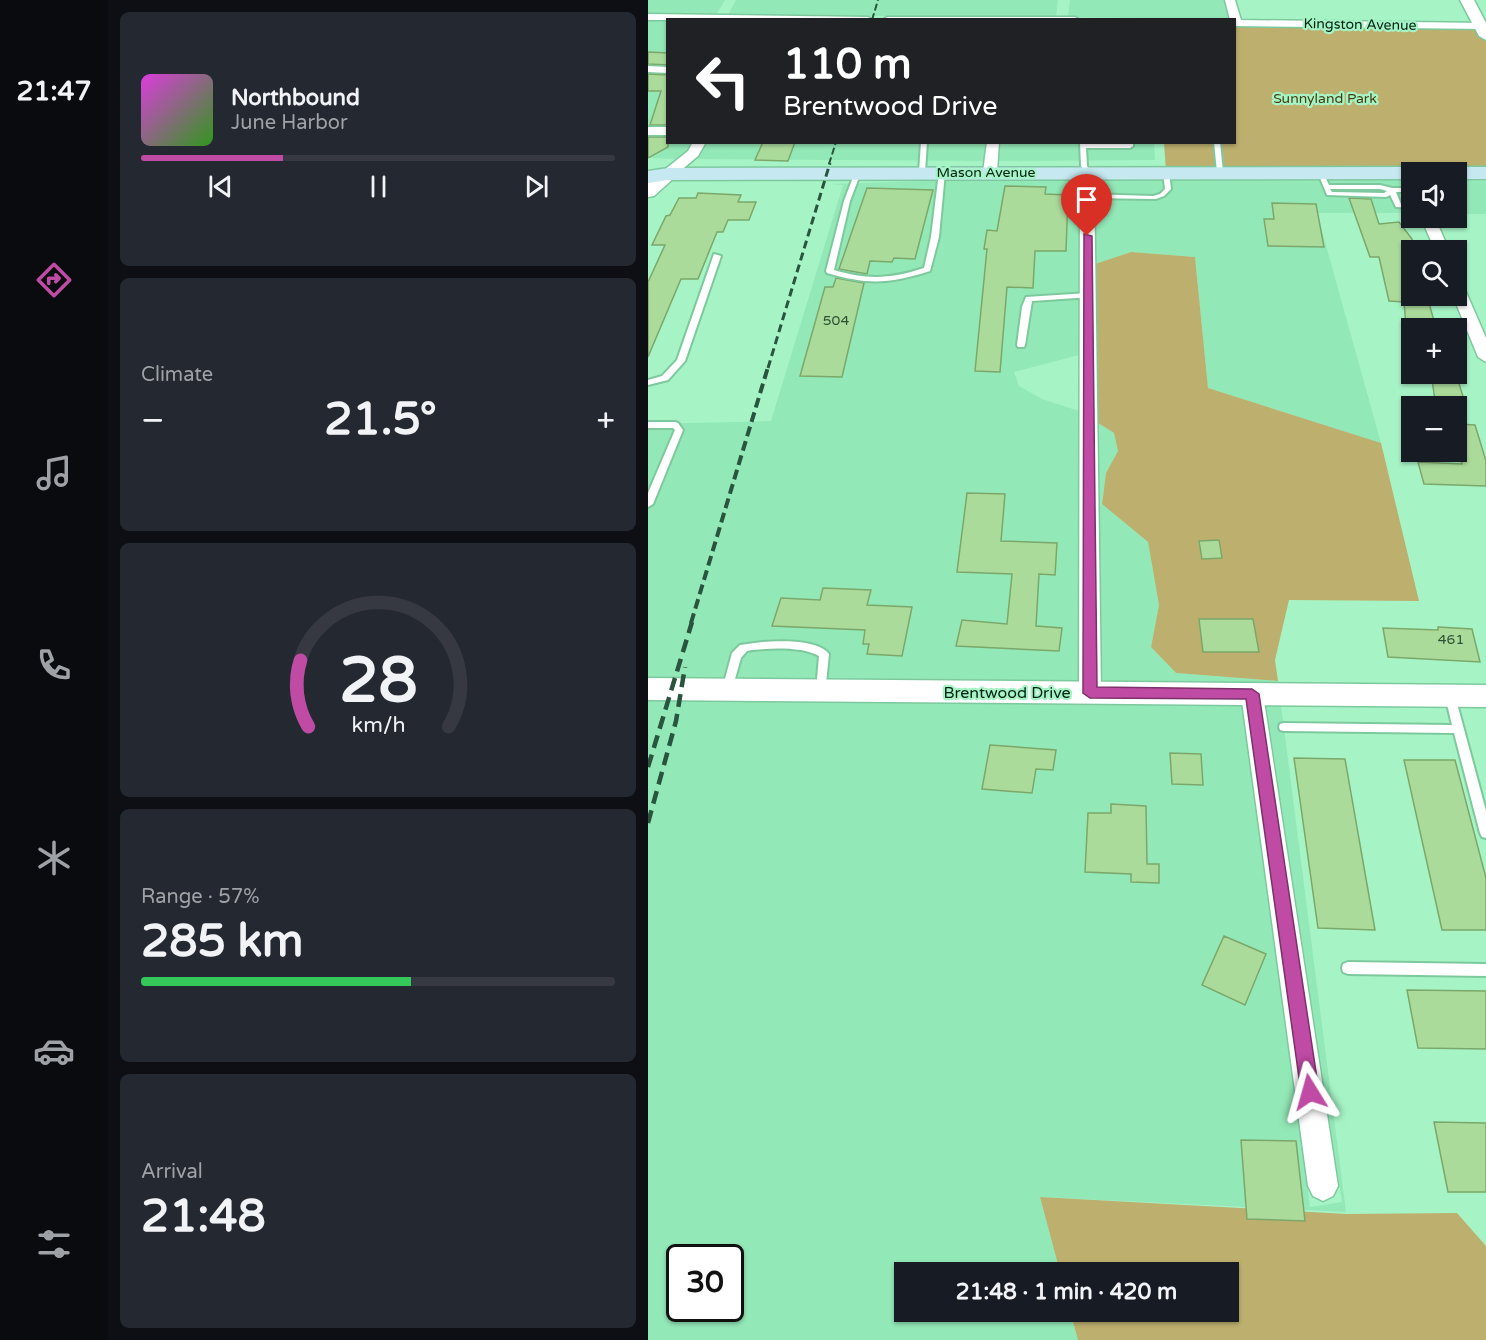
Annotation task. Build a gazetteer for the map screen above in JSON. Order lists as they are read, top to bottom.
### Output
{
  "streets": {
    "main road": ["Mason Avenue"],
    "street": ["Kingston Avenue", "Brentwood Drive"]
  },
  "parks": ["Sunnyland Park"],
  "house_numbers": ["504", "461"],
  "page": {
    "tabs": "21:47",
    "turn": ["110 m", "Brentwood Drive"],
    "song": ["Northbound", "June Harbor"],
    "map_buttons": ["+", "−"],
    "tile": [
      "Climate",
      ["Range · 57%", "285 km"],
      ["Arrival", "21:48"]
    ],
    "heat": ["−", "21.5°", "+"],
    "limit": "30",
    "trip": "21:48 · 1 min · 420 m",
    "gauge": ["28", "km/h"]
  }
}
